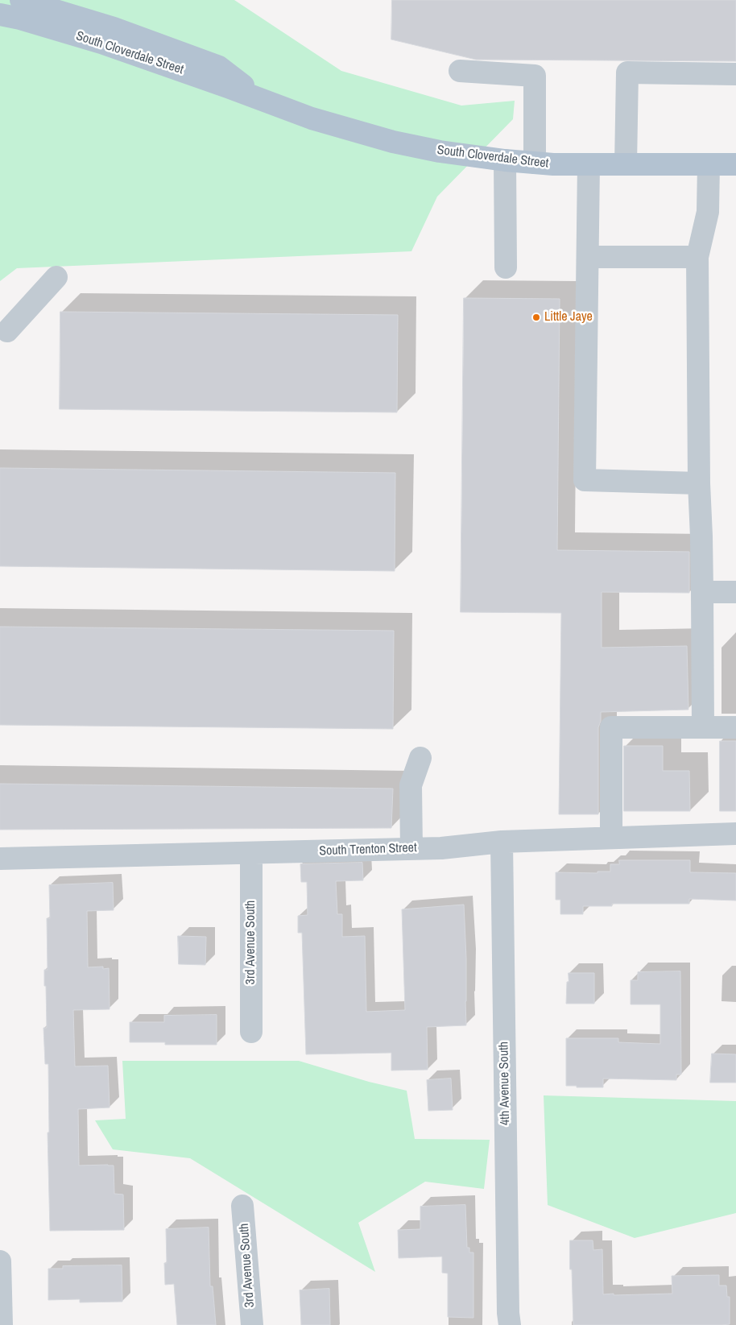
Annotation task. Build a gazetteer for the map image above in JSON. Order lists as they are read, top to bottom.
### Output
{
  "streets": {
    "main road": ["South Cloverdale Street"],
    "street": ["South Trenton Street", "3rd Avenue South", "4th Avenue South"]
  },
  "crossings": [
    ["South Trenton Street", "3rd Avenue South"],
    ["South Trenton Street", "4th Avenue South"]
  ],
  "places": ["Little Jaye"]
}
